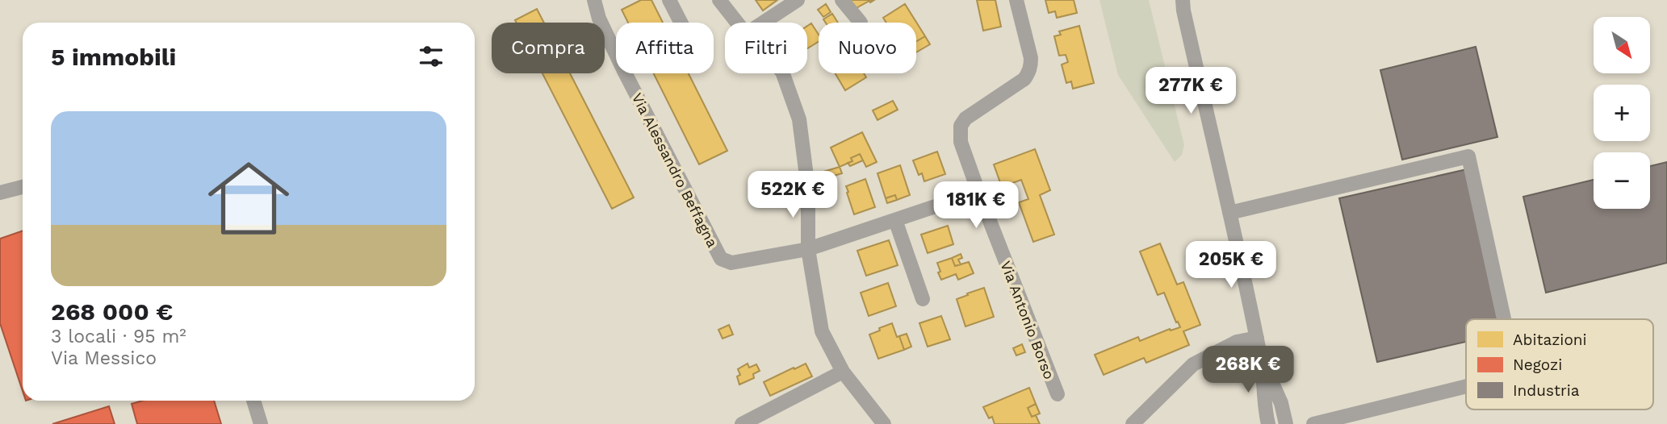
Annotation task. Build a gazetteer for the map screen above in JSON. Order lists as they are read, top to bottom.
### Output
{
  "streets": {
    "street": ["Via Alessandro Beffagna", "Via Antonio Borso"]
  },
  "legend": ["Abitazioni", "Negozi", "Industria"],
  "north": "bottom right",
  "page": {
    "map_buttons": ["+", "−"],
    "chip": [
      "Compra",
      "Affitta",
      "Filtri",
      "Nuovo"
    ],
    "heading": "5 immobili",
    "price": [
      "277K €",
      "522K €",
      "181K €",
      "205K €",
      "268K €"
    ],
    "list": [
      {
        "name": "268 000 €",
        "note": "3 locali · 95 m² · Via Messico"
      }
    ]
  }
}
